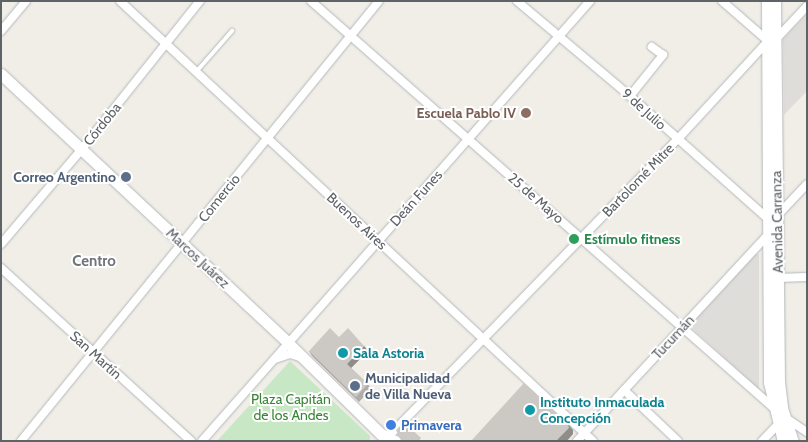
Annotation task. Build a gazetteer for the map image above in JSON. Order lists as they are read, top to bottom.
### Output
{
  "streets": {
    "main road": ["Avenida Carranza", "Marcos Juárez"],
    "street": [
      "9 de Julio",
      "Córdoba",
      "Bartolomé Mitre",
      "Comercio",
      "Deán Funes",
      "25 de Mayo",
      "Buenos Aires",
      "Tucumán",
      "San Martín"
    ]
  },
  "crossings": [
    ["9 de Julio", "Bartolomé Mitre"],
    ["9 de Julio", "Deán Funes"],
    ["9 de Julio", "Avenida Carranza"],
    ["Córdoba", "Buenos Aires"],
    ["Córdoba", "Marcos Juárez"],
    ["Bartolomé Mitre", "25 de Mayo"],
    ["Bartolomé Mitre", "Buenos Aires"],
    ["Bartolomé Mitre", "Avenida Carranza"],
    ["Bartolomé Mitre", "Marcos Juárez"],
    ["Comercio", "25 de Mayo"],
    ["Comercio", "Buenos Aires"],
    ["Comercio", "Marcos Juárez"],
    ["Comercio", "San Martín"],
    ["Deán Funes", "25 de Mayo"],
    ["Deán Funes", "Buenos Aires"],
    ["Deán Funes", "Marcos Juárez"],
    ["25 de Mayo", "Avenida Carranza"],
    ["25 de Mayo", "Tucumán"],
    ["Buenos Aires", "Tucumán"],
    ["Avenida Carranza", "Tucumán"]
  ],
  "districts": ["Centro"],
  "parks": ["Plaza Capitán de los Andes"],
  "places": [
    "Escuela Pablo IV",
    "Correo Argentino",
    "Estímulo fitness",
    "Sala Astoria",
    "Municipalidad de Villa Nueva",
    "Instituto Inmaculada Concepción",
    "Primavera"
  ]
}
